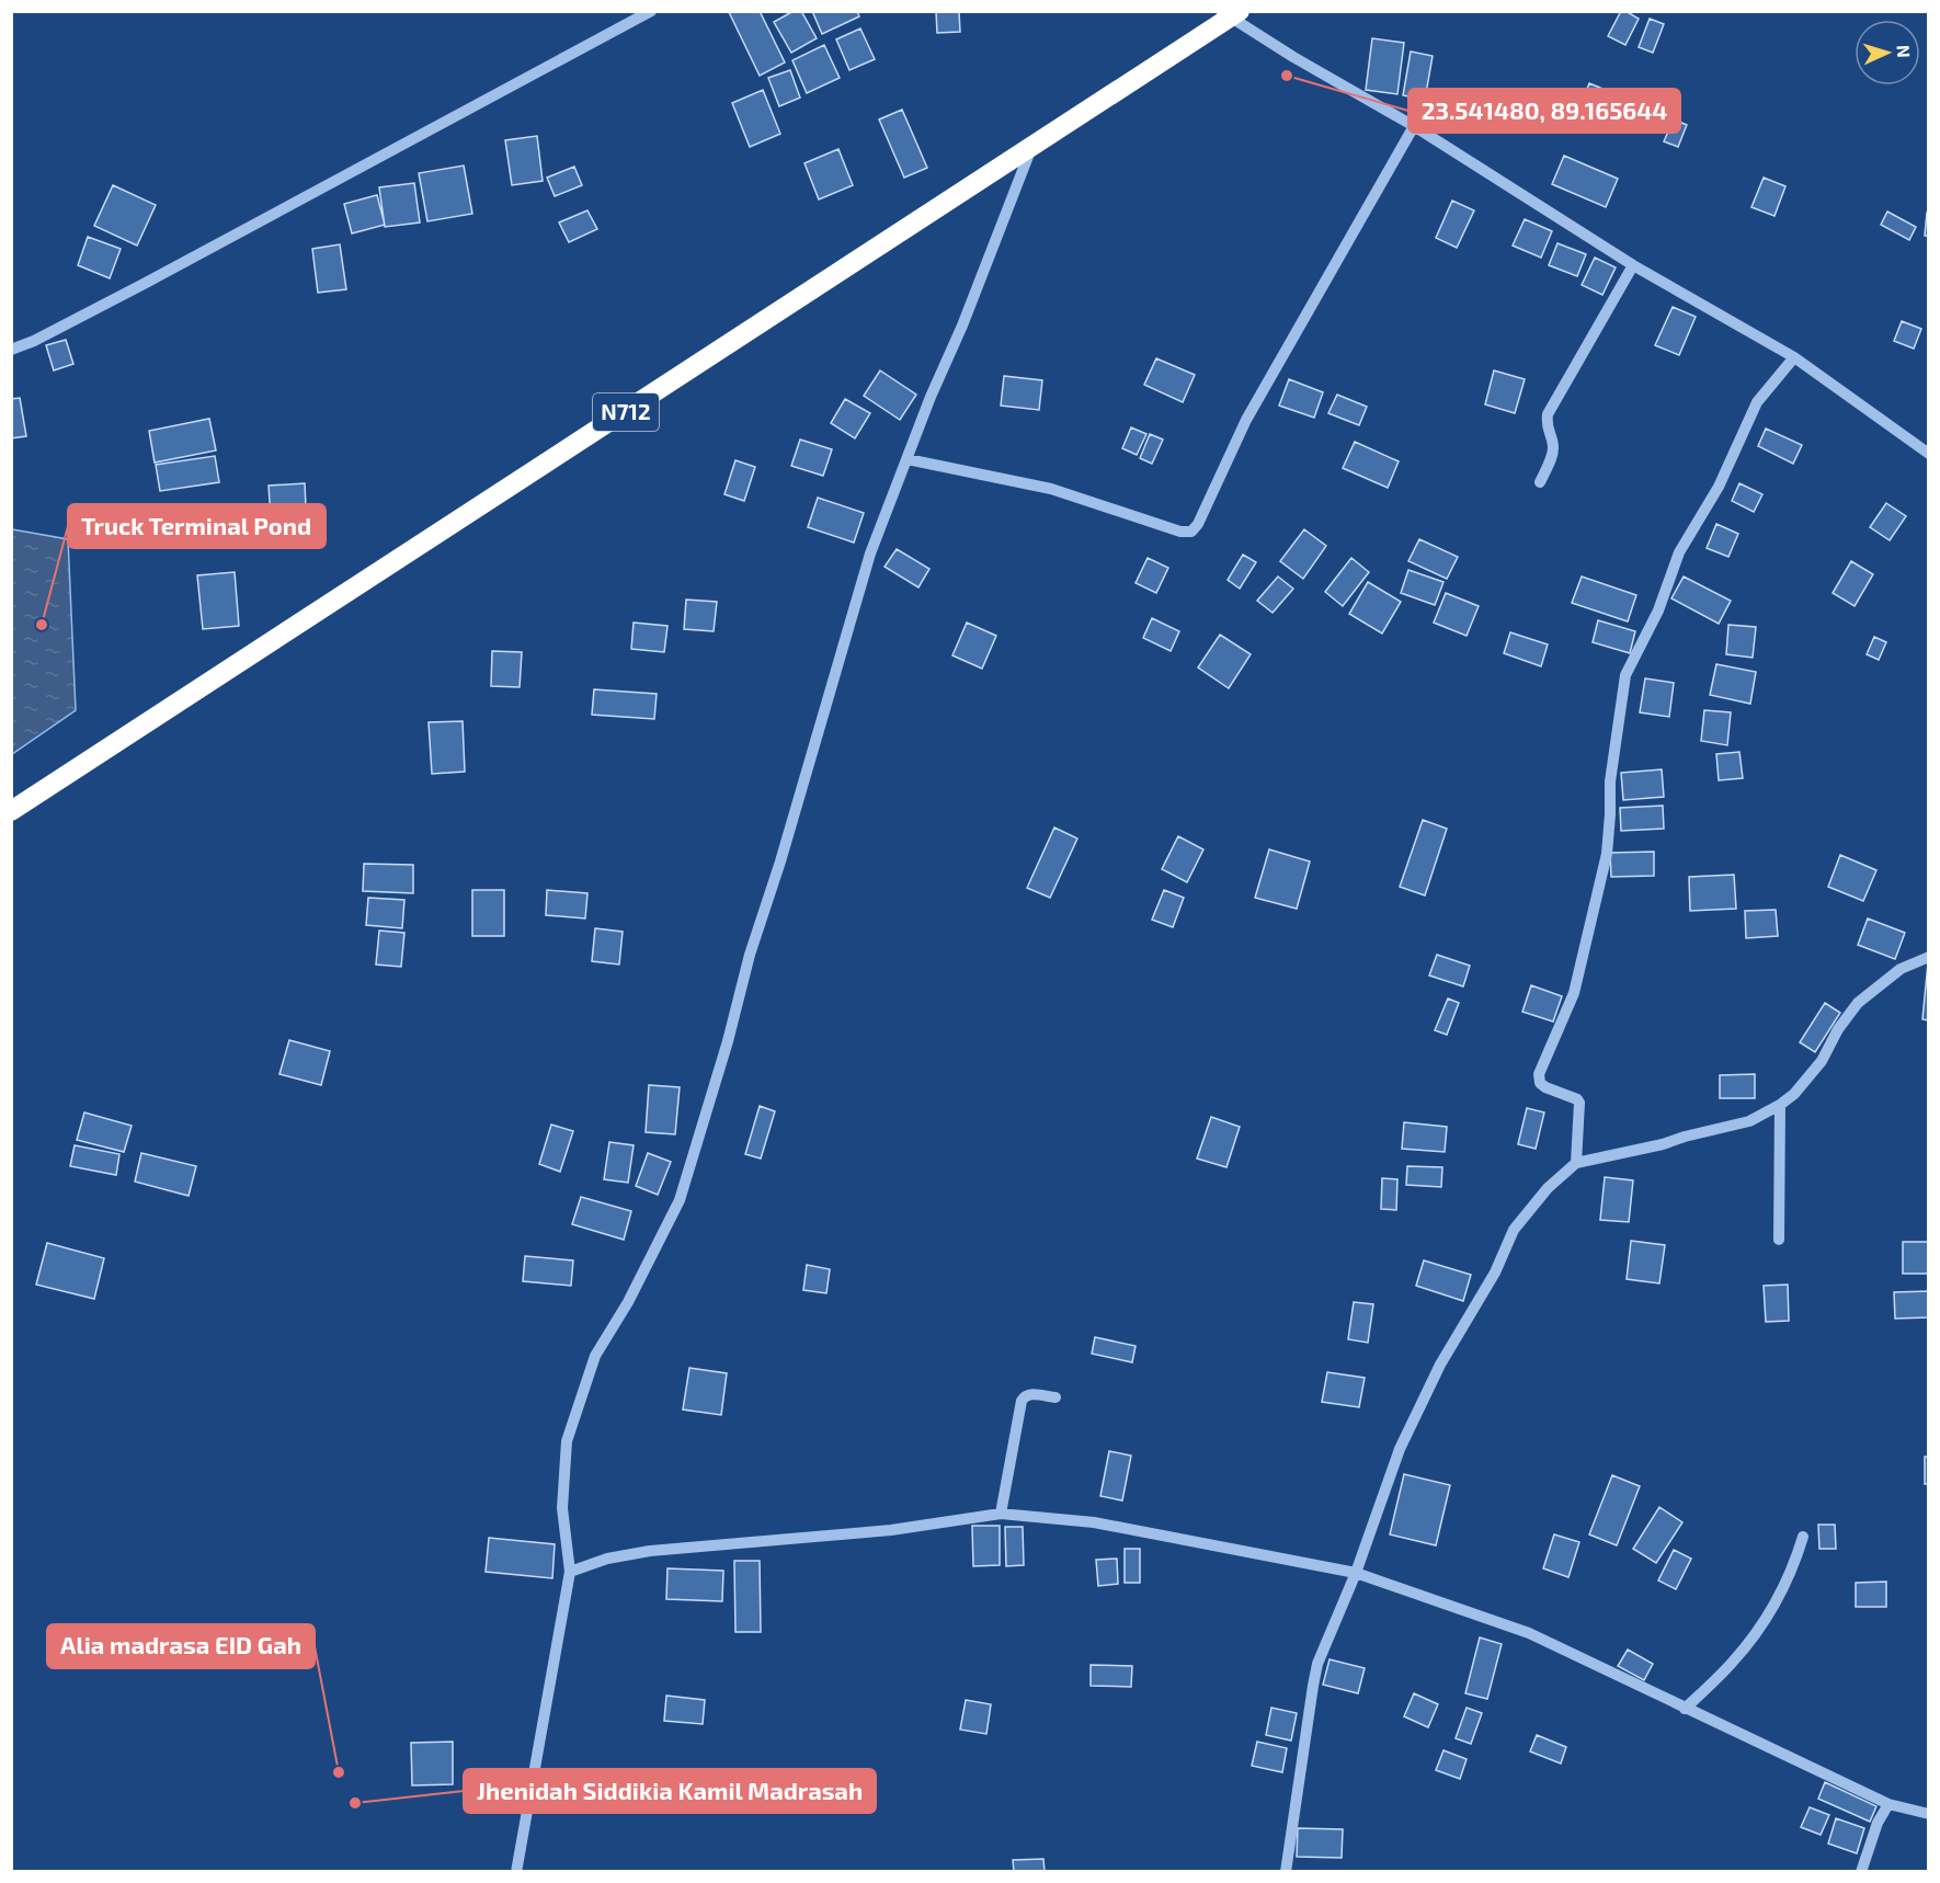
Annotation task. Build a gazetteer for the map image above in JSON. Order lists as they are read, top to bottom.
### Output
{
  "streets": {
    "highway": ["N712"]
  },
  "places": [
    "23.541480, 89.165644",
    "Truck Terminal Pond",
    "Alia madrasa EID Gah",
    "Jhenidah Siddikia Kamil Madrasah"
  ],
  "north": "right"
}
